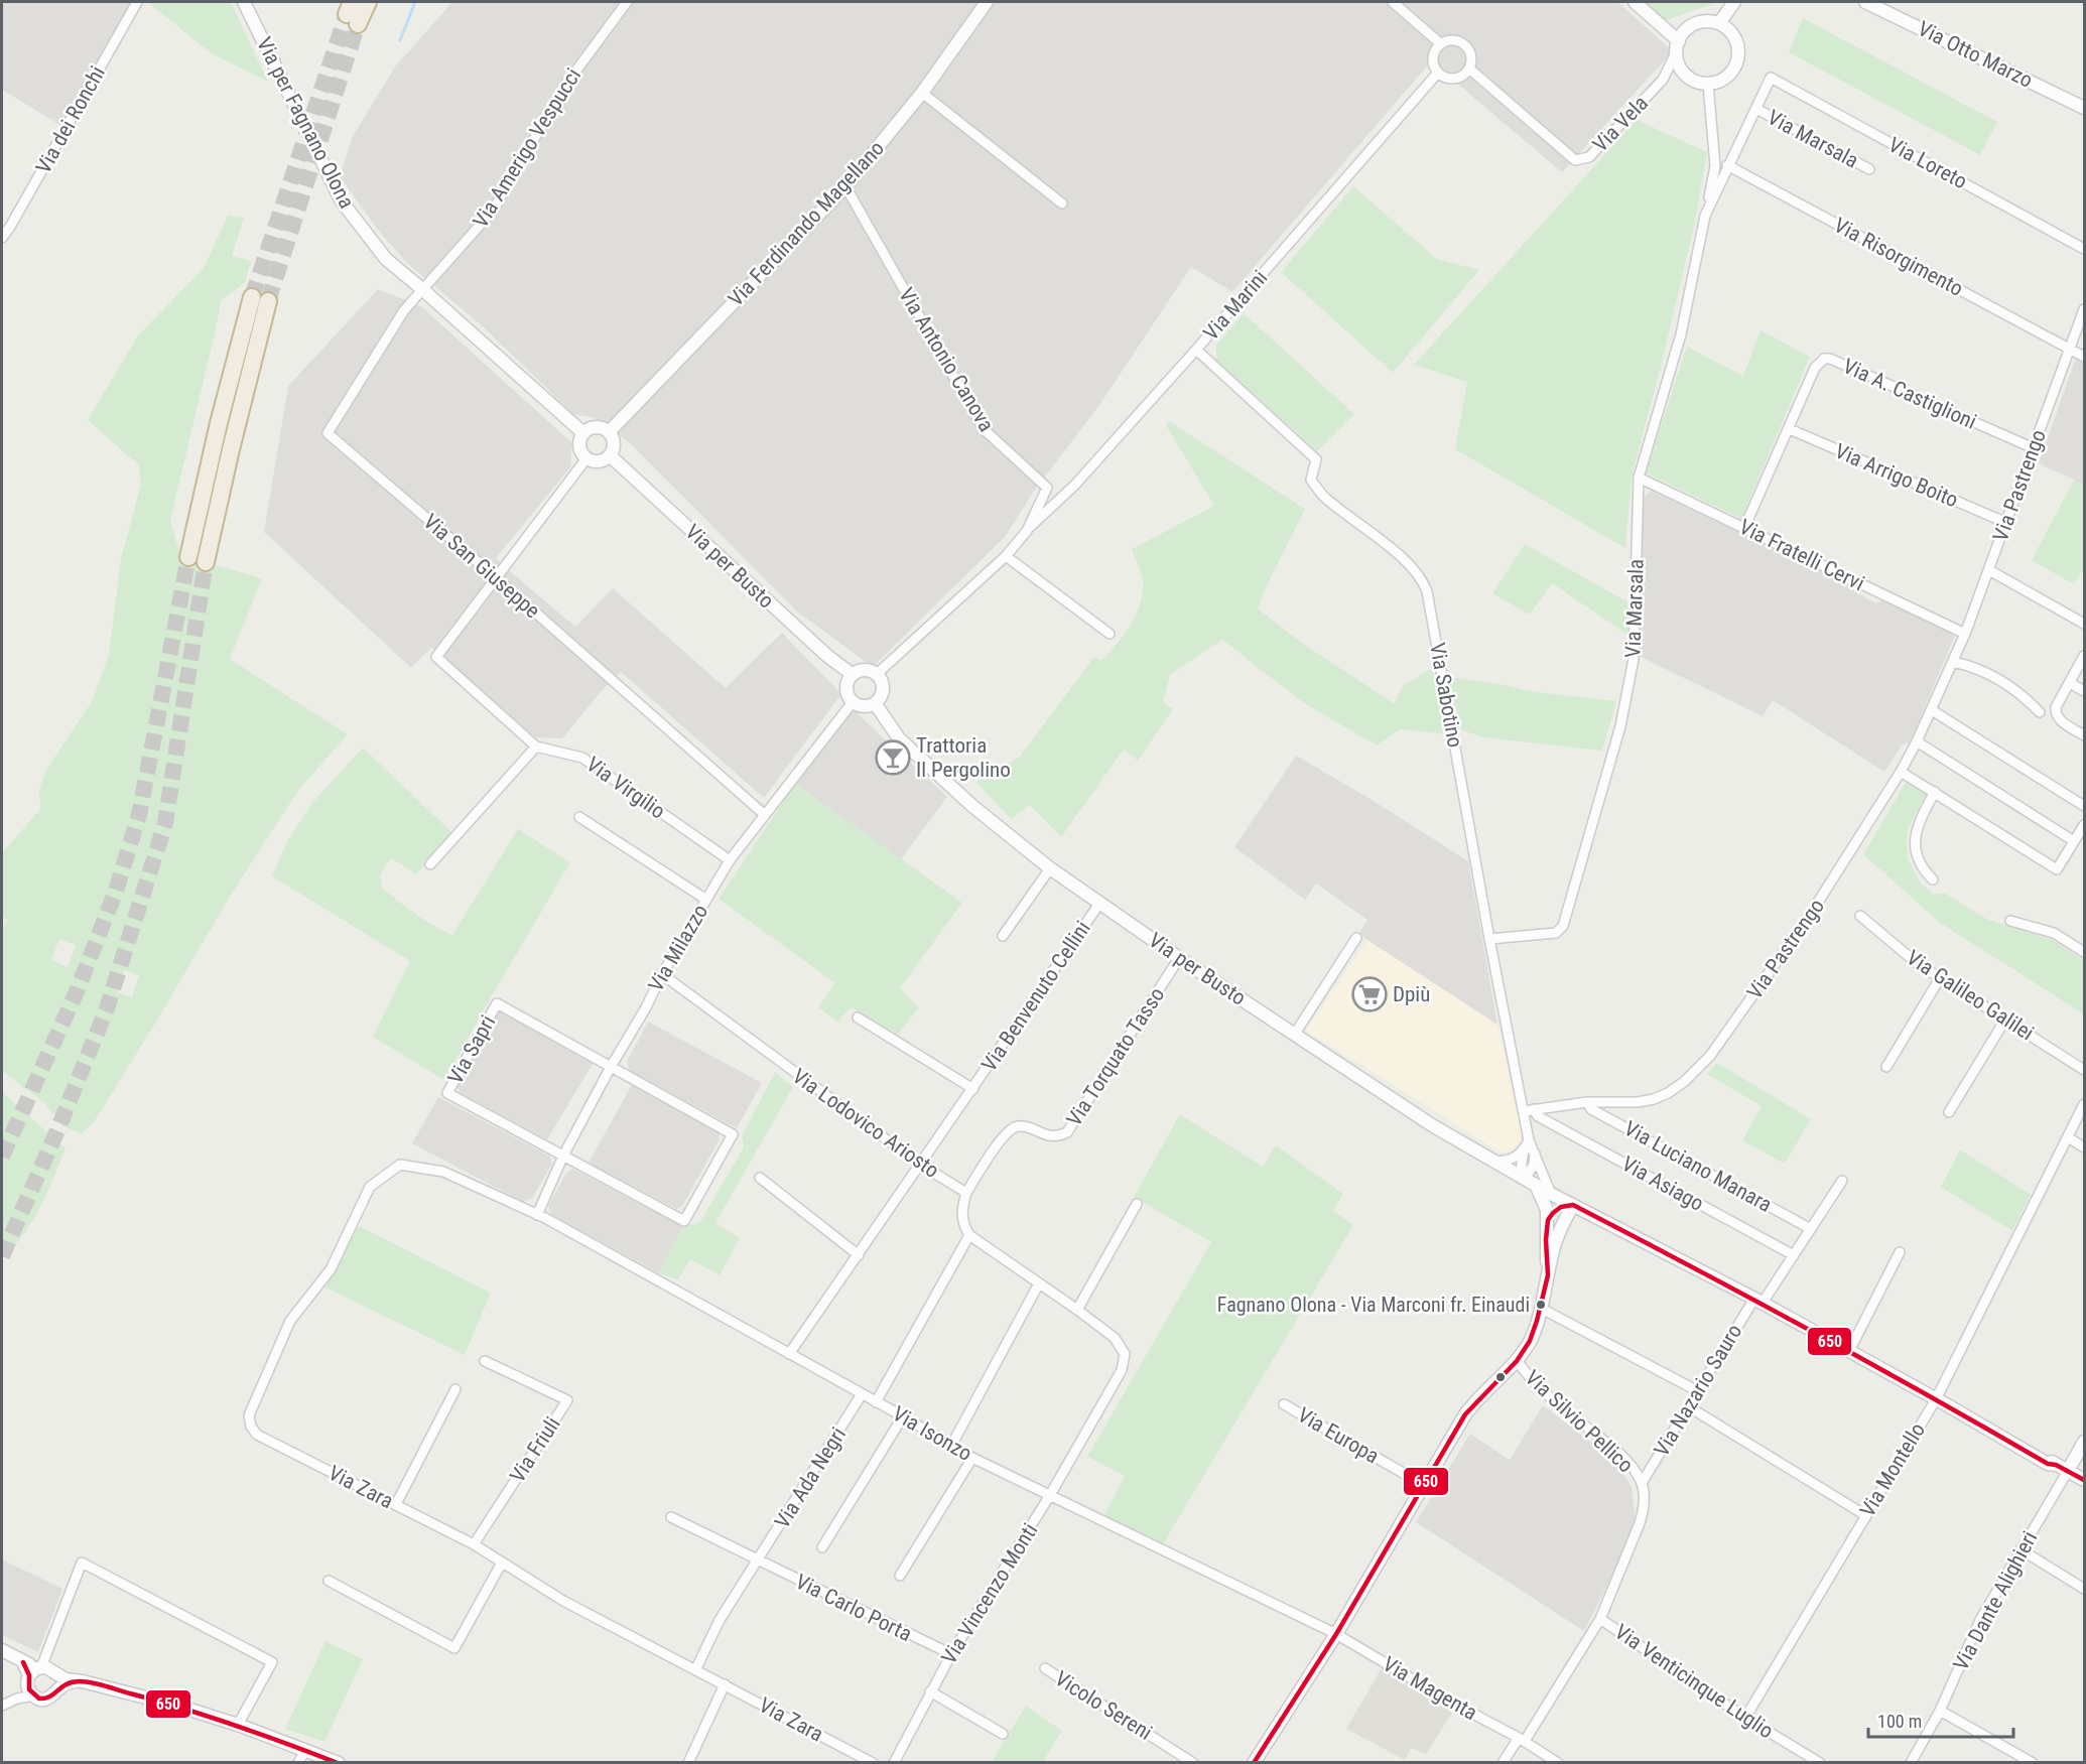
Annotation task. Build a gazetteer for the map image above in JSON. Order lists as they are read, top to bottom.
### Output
{
  "streets": {
    "main road": [
      "Via Otto Marzo",
      "Via per Fagnano Olona",
      "Via Ferdinando Magellano",
      "Via per Busto",
      "Via Dante Alighieri"
    ],
    "street": [
      "Via dei Ronchi",
      "Via Vela",
      "Via Marsala",
      "Via Amerigo Vespucci",
      "Via Loreto",
      "Via Risorgimento",
      "Via Marini",
      "Via Antonio Canova",
      "Via A. Castiglioni",
      "Via Arrigo Boito",
      "Via Pastrengo",
      "Via Fratelli Cervi",
      "Via San Giuseppe",
      "Via Sabotino",
      "Via Virgilio",
      "Via Milazzo",
      "Via Galileo Galilei",
      "Via Benvenuto Cellini",
      "Via Sapri",
      "Via Torquato Tasso",
      "Via Lodovico Ariosto",
      "Via Luciano Manara",
      "Via Asiago",
      "Via Nazario Sauro",
      "Via Silvio Pellico",
      "Via Isonzo",
      "Via Europa",
      "Via Friuli",
      "Via Montello",
      "Via Ada Negri",
      "Via Zara",
      "Via Vincenzo Monti",
      "Via Carlo Porta",
      "Via Venticinque Luglio",
      "Via Magenta",
      "Vicolo Sereni"
    ]
  },
  "crossings": [
    ["Via per Fagnano Olona", "Via Amerigo Vespucci"],
    ["Via per Fagnano Olona", "Via San Giuseppe"],
    ["Via Vela", "Via Marsala"],
    ["Via Vela", "Via Marini"],
    ["Via Marsala", "Via Loreto"],
    ["Via Marsala", "Via Risorgimento"],
    ["Via Marsala", "Via Fratelli Cervi"],
    ["Via Marsala", "Via Sabotino"],
    ["Via Amerigo Vespucci", "Via San Giuseppe"],
    ["Via Ferdinando Magellano", "Via Antonio Canova"],
    ["Via Ferdinando Magellano", "Via per Busto"],
    ["Via Risorgimento", "Via Pastrengo"],
    ["Via Marini", "Via Antonio Canova"],
    ["Via Marini", "Via Sabotino"],
    ["Via Antonio Canova", "Via per Busto"],
    ["Via Antonio Canova", "Via Milazzo"],
    ["Via A. Castiglioni", "Via Arrigo Boito"],
    ["Via A. Castiglioni", "Via Pastrengo"],
    ["Via A. Castiglioni", "Via Fratelli Cervi"],
    ["Via Arrigo Boito", "Via Pastrengo"],
    ["Via Pastrengo", "Via Fratelli Cervi"],
    ["Via Pastrengo", "Via Sabotino"],
    ["Via Pastrengo", "Via Luciano Manara"],
    ["Via Pastrengo", "Via Asiago"],
    ["Via San Giuseppe", "Via Virgilio"],
    ["Via San Giuseppe", "Via Milazzo"],
    ["Via per Busto", "Via Sabotino"],
    ["Via per Busto", "Via Milazzo"],
    ["Via per Busto", "Via Benvenuto Cellini"],
    ["Via per Busto", "Via Torquato Tasso"],
    ["Via per Busto", "Via Nazario Sauro"],
    ["Via per Busto", "Via Montello"],
    ["Via per Busto", "Via Dante Alighieri"],
    ["Via Sabotino", "Via Asiago"],
    ["Via Virgilio", "Via Milazzo"],
    ["Via Milazzo", "Via Sapri"],
    ["Via Milazzo", "Via Lodovico Ariosto"],
    ["Via Milazzo", "Via Isonzo"],
    ["Via Milazzo", "Via Zara"],
    ["Via Benvenuto Cellini", "Via Lodovico Ariosto"],
    ["Via Benvenuto Cellini", "Via Isonzo"],
    ["Via Torquato Tasso", "Via Lodovico Ariosto"],
    ["Via Luciano Manara", "Via Nazario Sauro"],
    ["Via Asiago", "Via Nazario Sauro"],
    ["Via Nazario Sauro", "Via Silvio Pellico"],
    ["Via Silvio Pellico", "Via Venticinque Luglio"],
    ["Via Silvio Pellico", "Via Magenta"],
    ["Via Isonzo", "Via Ada Negri"],
    ["Via Isonzo", "Via Zara"],
    ["Via Isonzo", "Via Vincenzo Monti"],
    ["Via Isonzo", "Via Magenta"],
    ["Via Friuli", "Via Zara"],
    ["Via Montello", "Via Venticinque Luglio"],
    ["Via Ada Negri", "Via Zara"],
    ["Via Ada Negri", "Via Carlo Porta"],
    ["Via Vincenzo Monti", "Via Carlo Porta"]
  ],
  "places": {
    "bar": ["Trattoria Il Pergolino"],
    "supermarket": ["Dpiù"],
    "other": ["Fagnano Olona - Via Marconi fr. Einaudi"]
  },
  "lines": ["transit line 650"],
  "scale_bar": "100 m"
}
